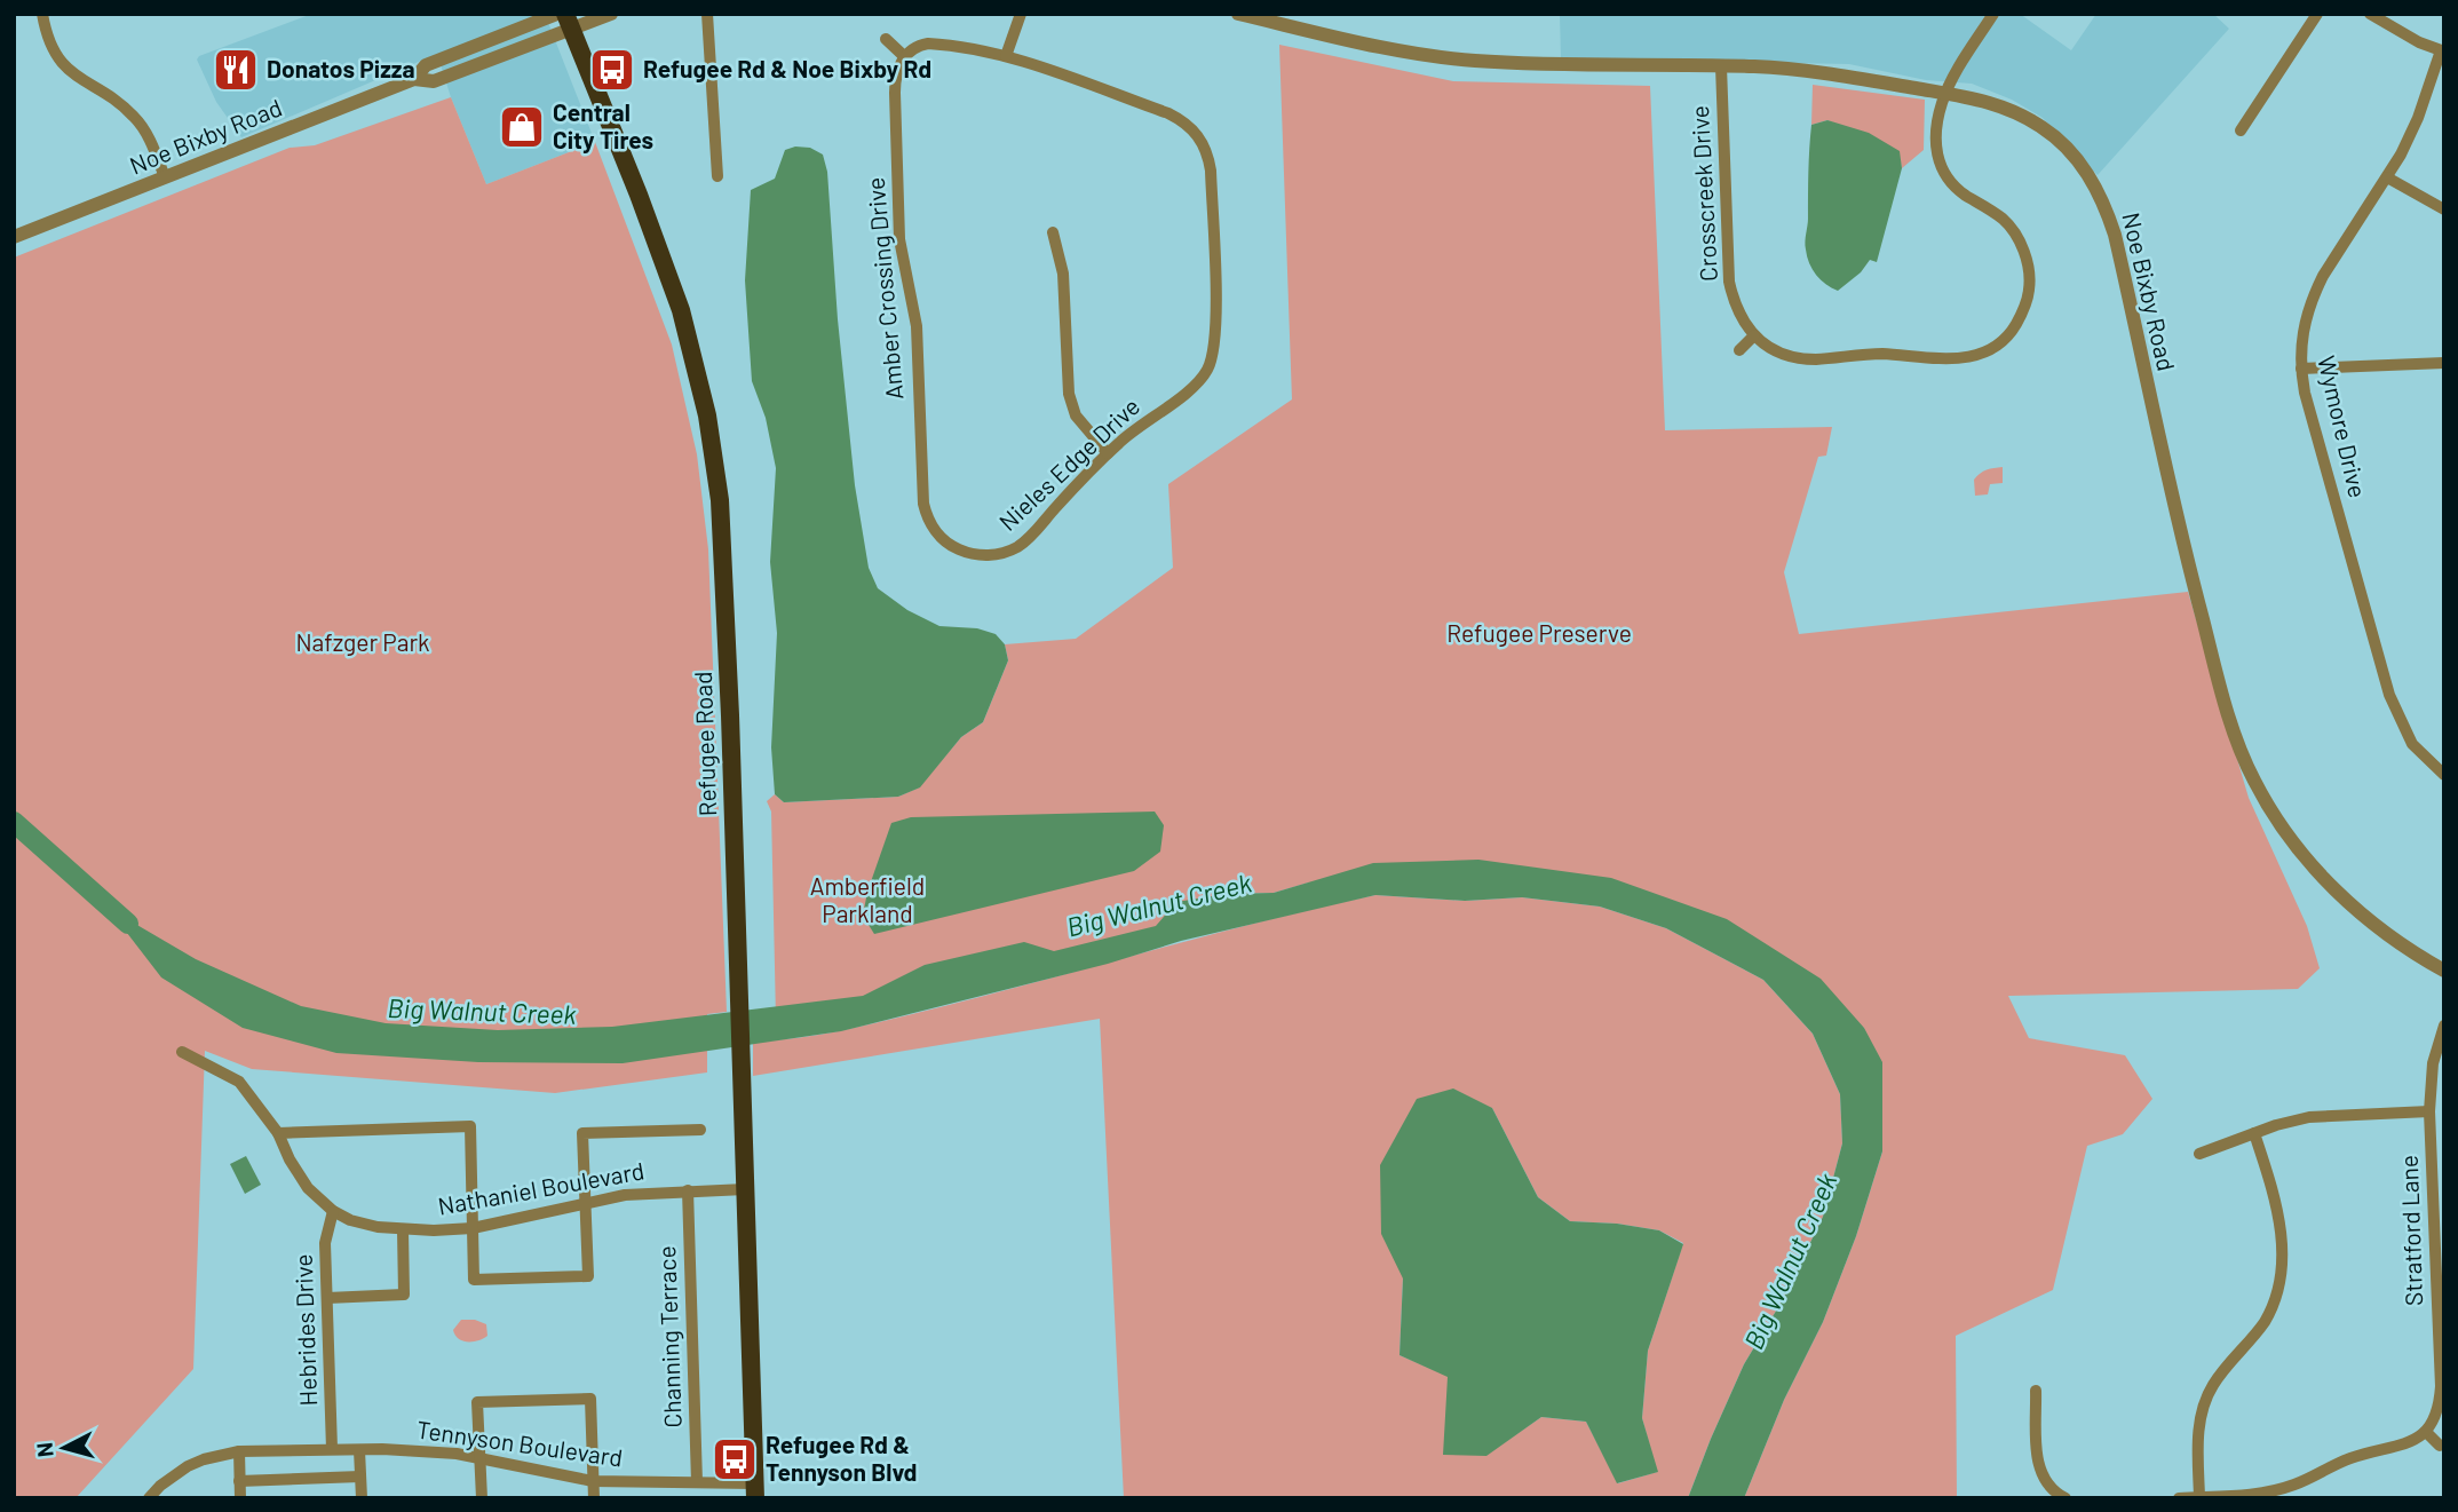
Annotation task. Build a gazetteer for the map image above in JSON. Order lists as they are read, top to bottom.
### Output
{
  "streets": {
    "main road": ["Refugee Road"],
    "street": [
      "Noe Bixby Road",
      "Crosscreek Drive",
      "Amber Crossing Drive",
      "Wymore Drive",
      "Nieles Edge Drive",
      "Nathaniel Boulevard",
      "Stratford Lane",
      "Hebrides Drive",
      "Channing Terrace",
      "Tennyson Boulevard"
    ]
  },
  "crossings": [
    ["Noe Bixby Road", "Crosscreek Drive"],
    ["Noe Bixby Road", "Refugee Road"],
    ["Amber Crossing Drive", "Nieles Edge Drive"],
    ["Refugee Road", "Nathaniel Boulevard"],
    ["Refugee Road", "Tennyson Boulevard"],
    ["Nathaniel Boulevard", "Hebrides Drive"],
    ["Nathaniel Boulevard", "Channing Terrace"],
    ["Hebrides Drive", "Tennyson Boulevard"],
    ["Channing Terrace", "Tennyson Boulevard"]
  ],
  "water": ["Big Walnut Creek"],
  "parks": ["Refugee Preserve", "Nafzger Park", "Amberfield Parkland"],
  "places": {
    "restaurant": ["Donatos Pizza"],
    "bus stop": ["Refugee Rd & Noe Bixby Rd", "Refugee Rd & Tennyson Blvd"],
    "shop": ["Central City Tires"]
  },
  "north": "left"
}
